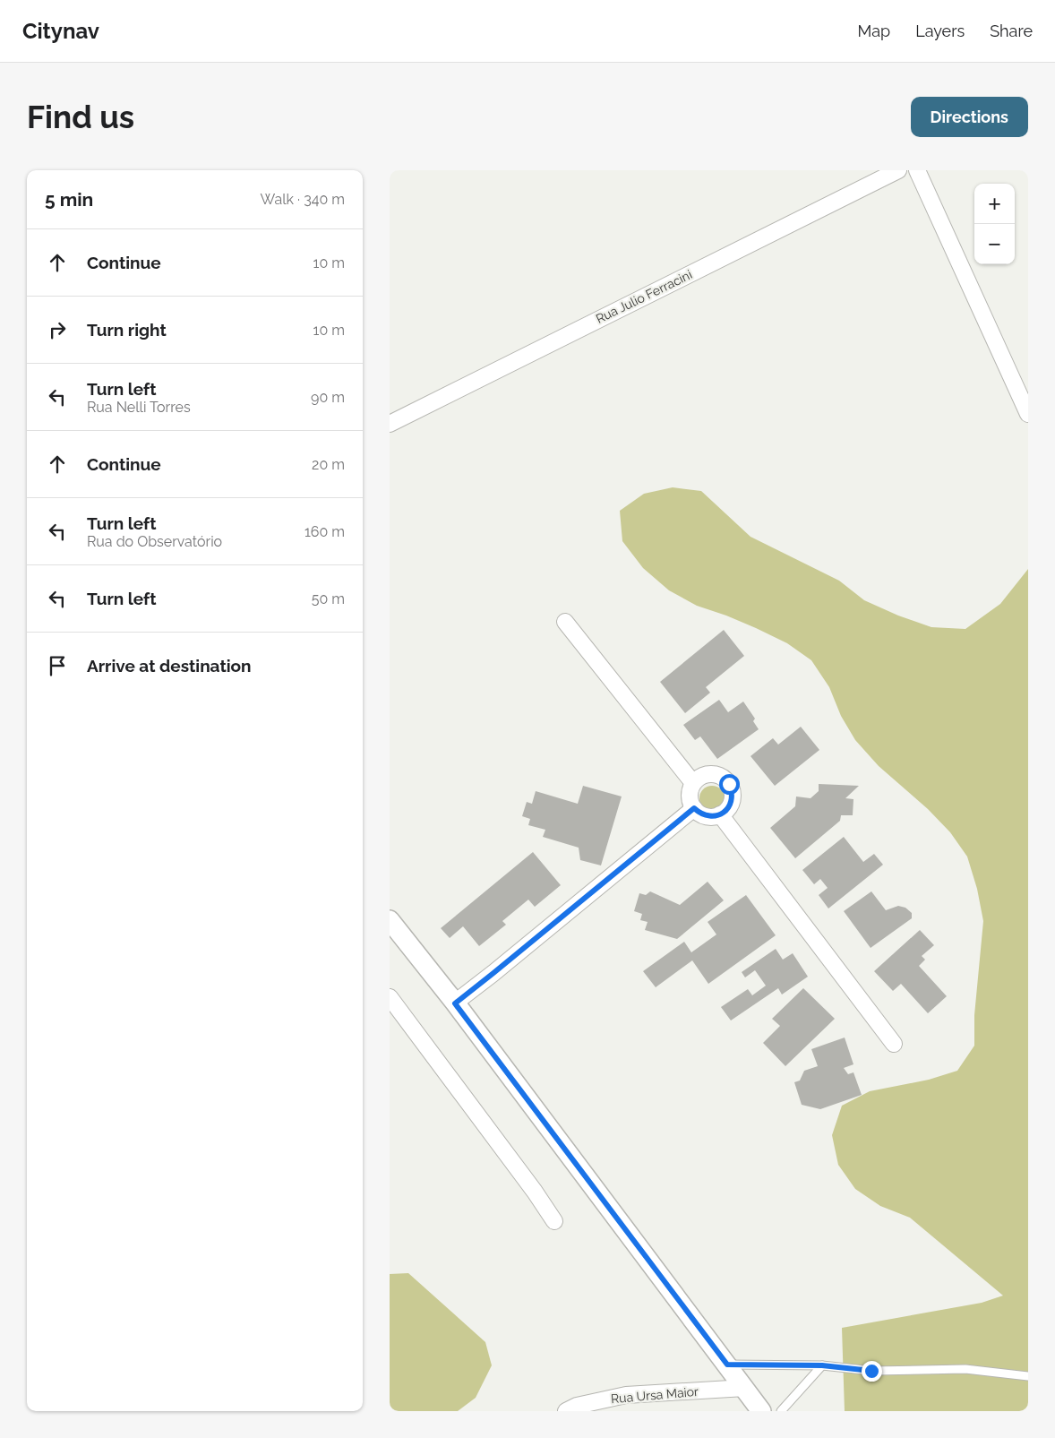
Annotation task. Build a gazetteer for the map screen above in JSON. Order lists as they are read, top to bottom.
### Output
{
  "streets": {
    "street": ["Rua Julio Ferracini", "Rua Ursa Maior"]
  },
  "page": {
    "header": "Citynav",
    "nav": ["Map", "Layers", "Share"],
    "buttons": "Directions",
    "title": "Find us",
    "heading": ["5 min", "Walk · 340 m"],
    "map_buttons": ["+", "−"],
    "list": [
      ["Continue", "10 m"],
      ["Turn right", "10 m"],
      ["Turn left", "Rua Nelli Torres", "90 m"],
      ["Continue", "20 m"],
      ["Turn left", "Rua do Observatório", "160 m"],
      ["Turn left", "50 m"],
      "Arrive at destination"
    ]
  }
}
